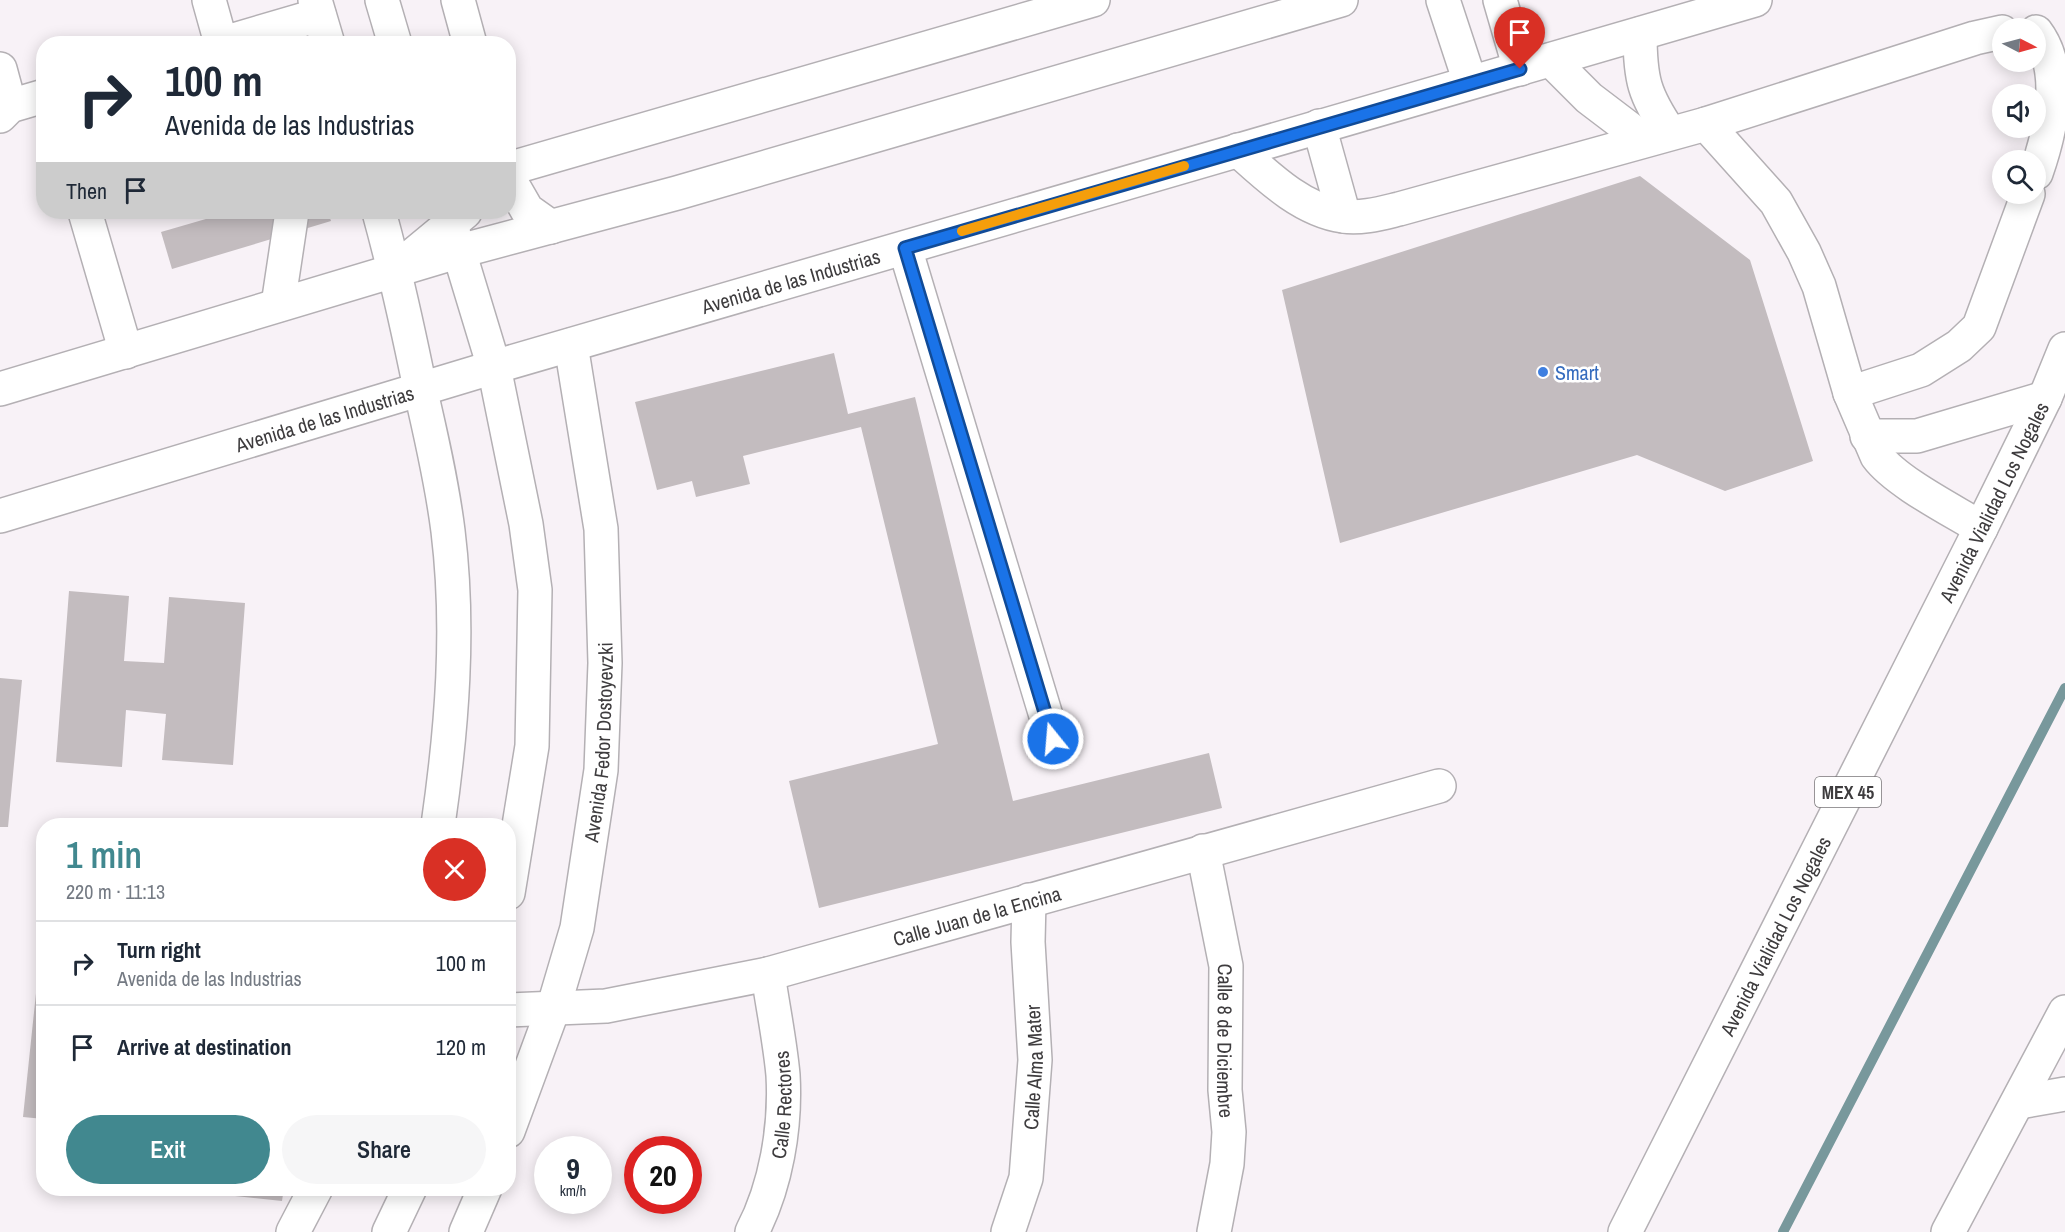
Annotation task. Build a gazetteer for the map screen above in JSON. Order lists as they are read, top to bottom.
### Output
{
  "streets": {
    "main road": [
      "Avenida de las Industrias",
      "Avenida Vialidad Los Nogales",
      "Avenida Fedor Dostoyevzki",
      "MEX 45",
      "Calle Juan de la Encina",
      "Calle 8 de Diciembre",
      "Calle Alma Mater",
      "Calle Rectores"
    ]
  },
  "crossings": [
    ["Avenida de las Industrias", "Avenida Fedor Dostoyevzki"],
    ["Avenida Fedor Dostoyevzki", "Calle Juan de la Encina"],
    ["Calle Juan de la Encina", "Calle 8 de Diciembre"],
    ["Calle Juan de la Encina", "Calle Alma Mater"],
    ["Calle Juan de la Encina", "Calle Rectores"]
  ],
  "places": ["Smart"],
  "north": "right",
  "page": {
    "turn": ["100 m", "Avenida de las Industrias"],
    "then": "Then",
    "heading": ["1 min", "220 m · 11:13"],
    "list": [
      {
        "name": "Turn right",
        "note": "Avenida de las Industrias",
        "value": "100 m"
      },
      {
        "name": "Arrive at destination",
        "value": "120 m"
      }
    ],
    "buttons": ["Exit", "Share"],
    "speed": "9 km/h",
    "limit": "20"
  }
}
